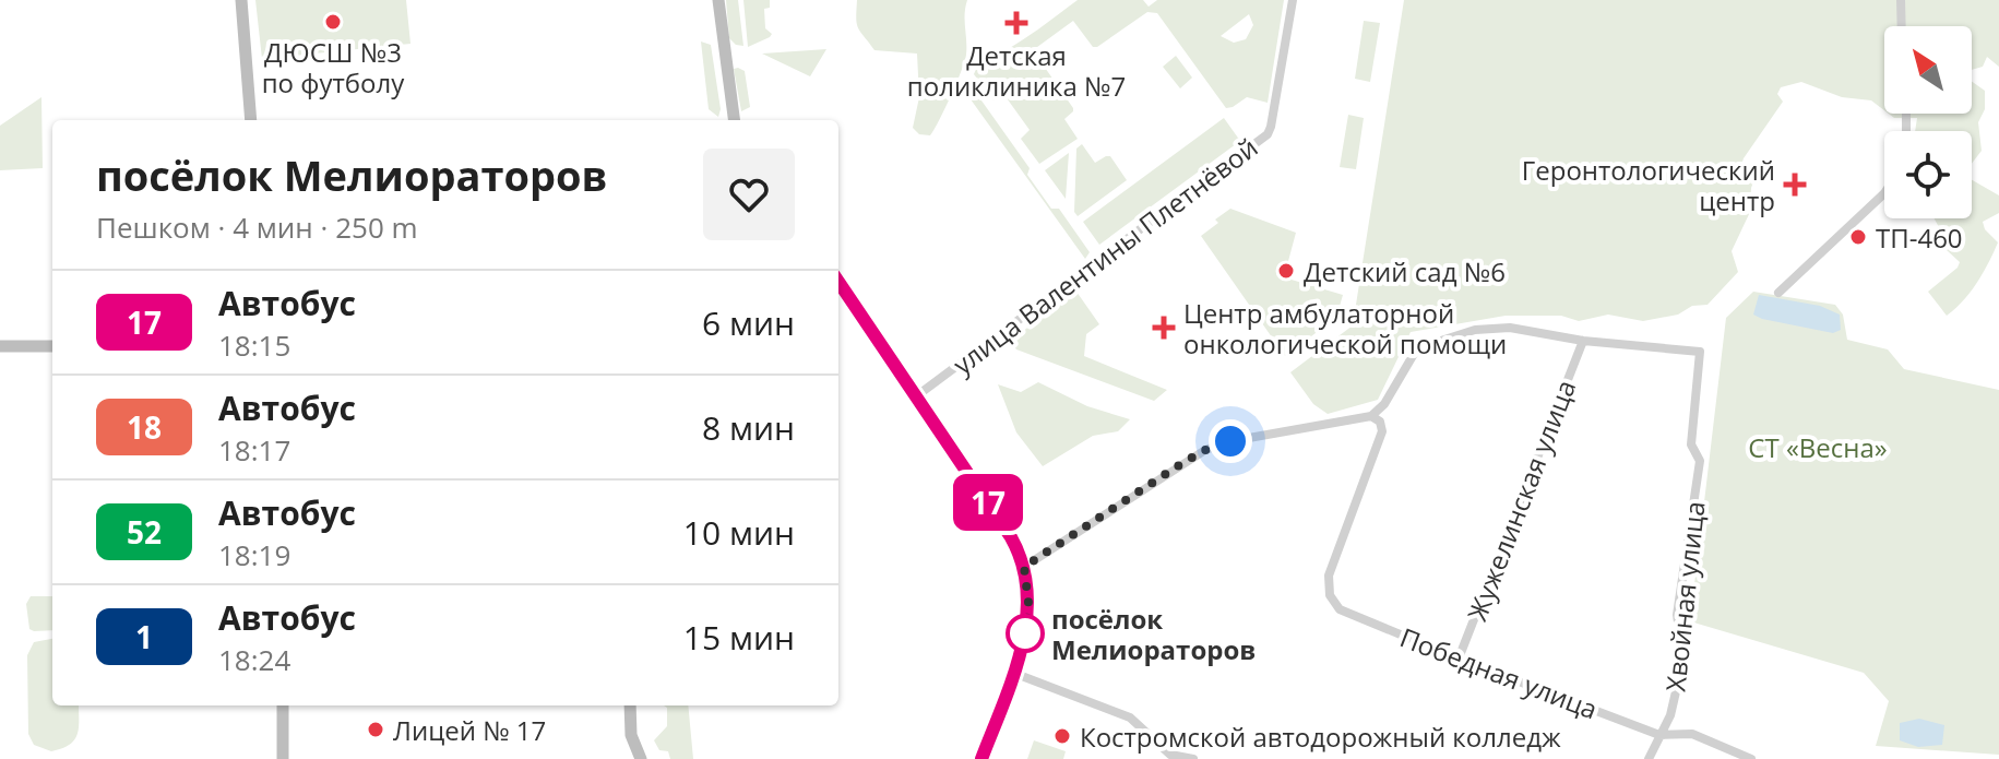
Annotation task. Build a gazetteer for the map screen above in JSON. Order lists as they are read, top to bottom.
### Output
{
  "streets": {
    "street": [
      "улица Валентины Плетнёвой",
      "Жужелинская улица",
      "Хвойная улица",
      "Победная улица"
    ]
  },
  "crossings": [
    ["Жужелинская улица", "Хвойная улица"],
    ["Жужелинская улица", "Победная улица"],
    ["Хвойная улица", "Победная улица"]
  ],
  "parks": ["СТ «Весна»"],
  "places": {
    "other": [
      "ДЮСШ №3 по футболу",
      "ТП-460",
      "Детский сад №6",
      "посёлок Мелиораторов",
      "Лицей № 17",
      "Костромской автодорожный колледж"
    ],
    "health": ["Детская поликлиника №7", "Геронтологический центр", "Центр амбулаторной онкологической помощи"]
  },
  "lines": ["bus line 17"],
  "north": "top left",
  "page": {
    "on_map": "17",
    "heading": ["посёлок Мелиораторов", "Пешком · 4 мин · 250 m"],
    "list": [
      {
        "mark": "17",
        "name": "Автобус",
        "note": "18:15",
        "value": "6 мин"
      },
      {
        "mark": "18",
        "name": "Автобус",
        "note": "18:17",
        "value": "8 мин"
      },
      {
        "mark": "52",
        "name": "Автобус",
        "note": "18:19",
        "value": "10 мин"
      },
      {
        "mark": "1",
        "name": "Автобус",
        "note": "18:24",
        "value": "15 мин"
      }
    ]
  }
}
